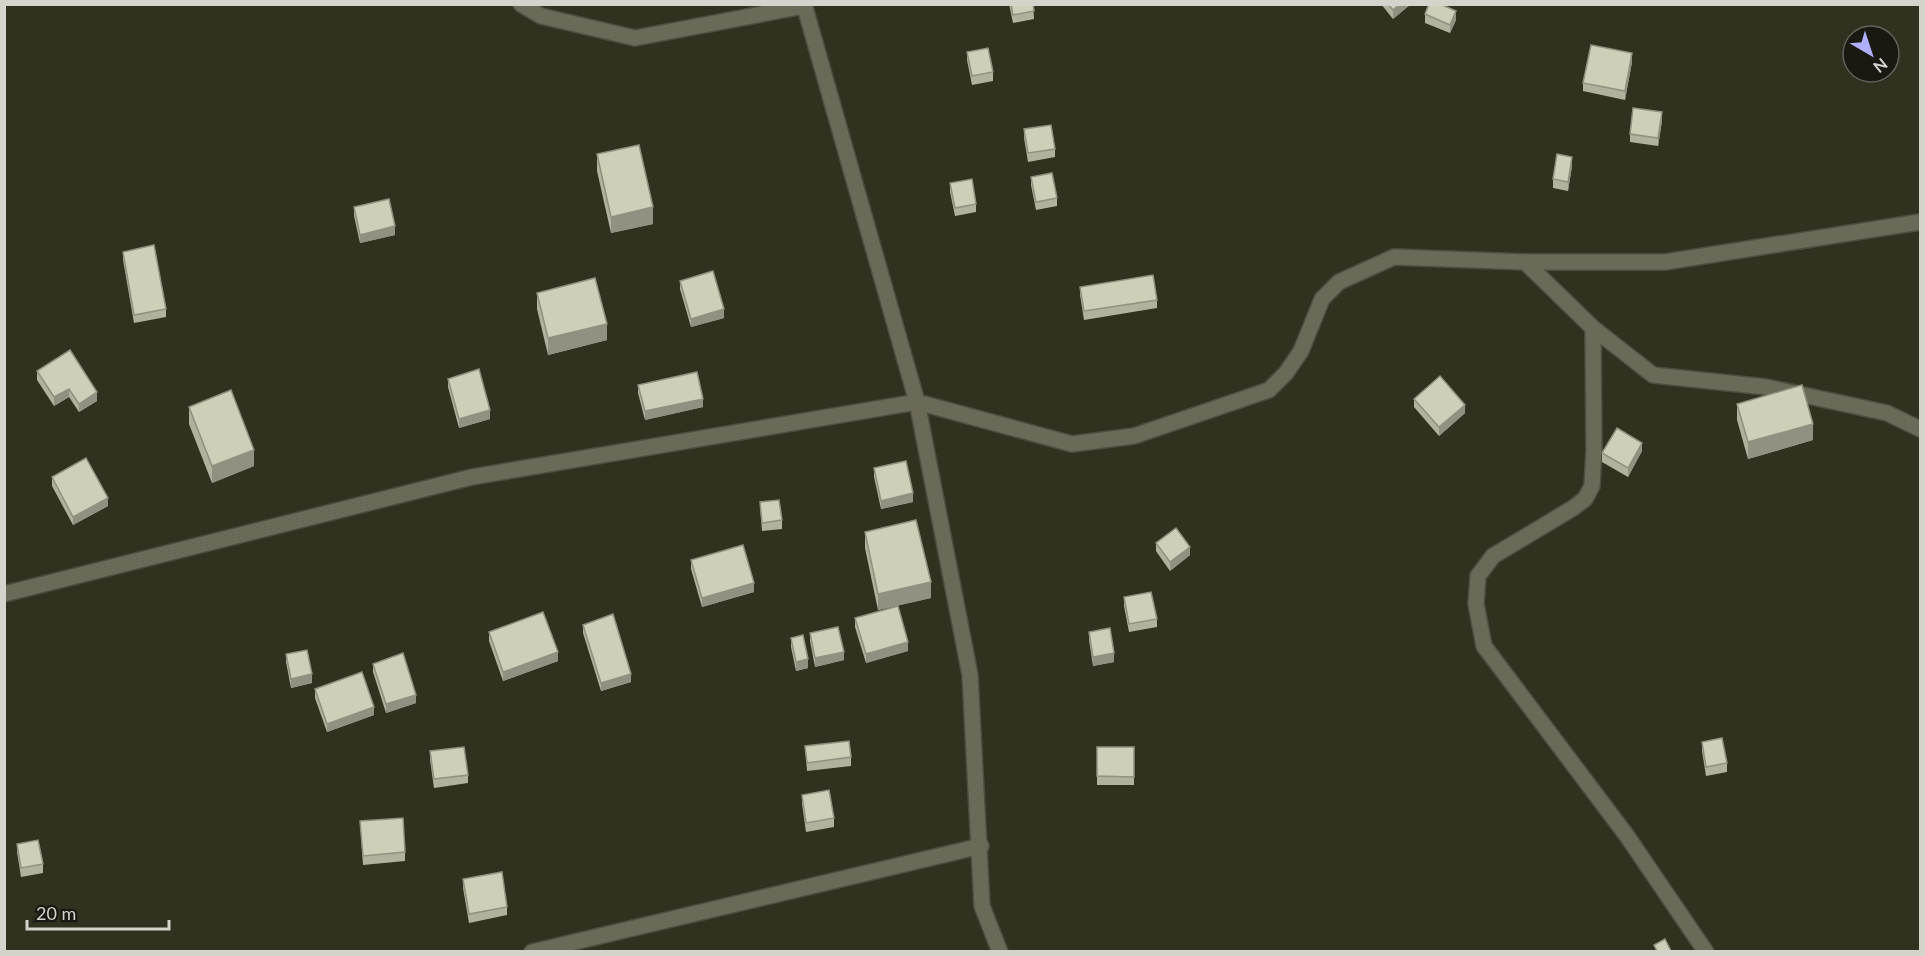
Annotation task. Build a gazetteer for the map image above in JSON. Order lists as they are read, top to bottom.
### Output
{
  "scale_bar": "20 m",
  "north": "bottom right"
}
